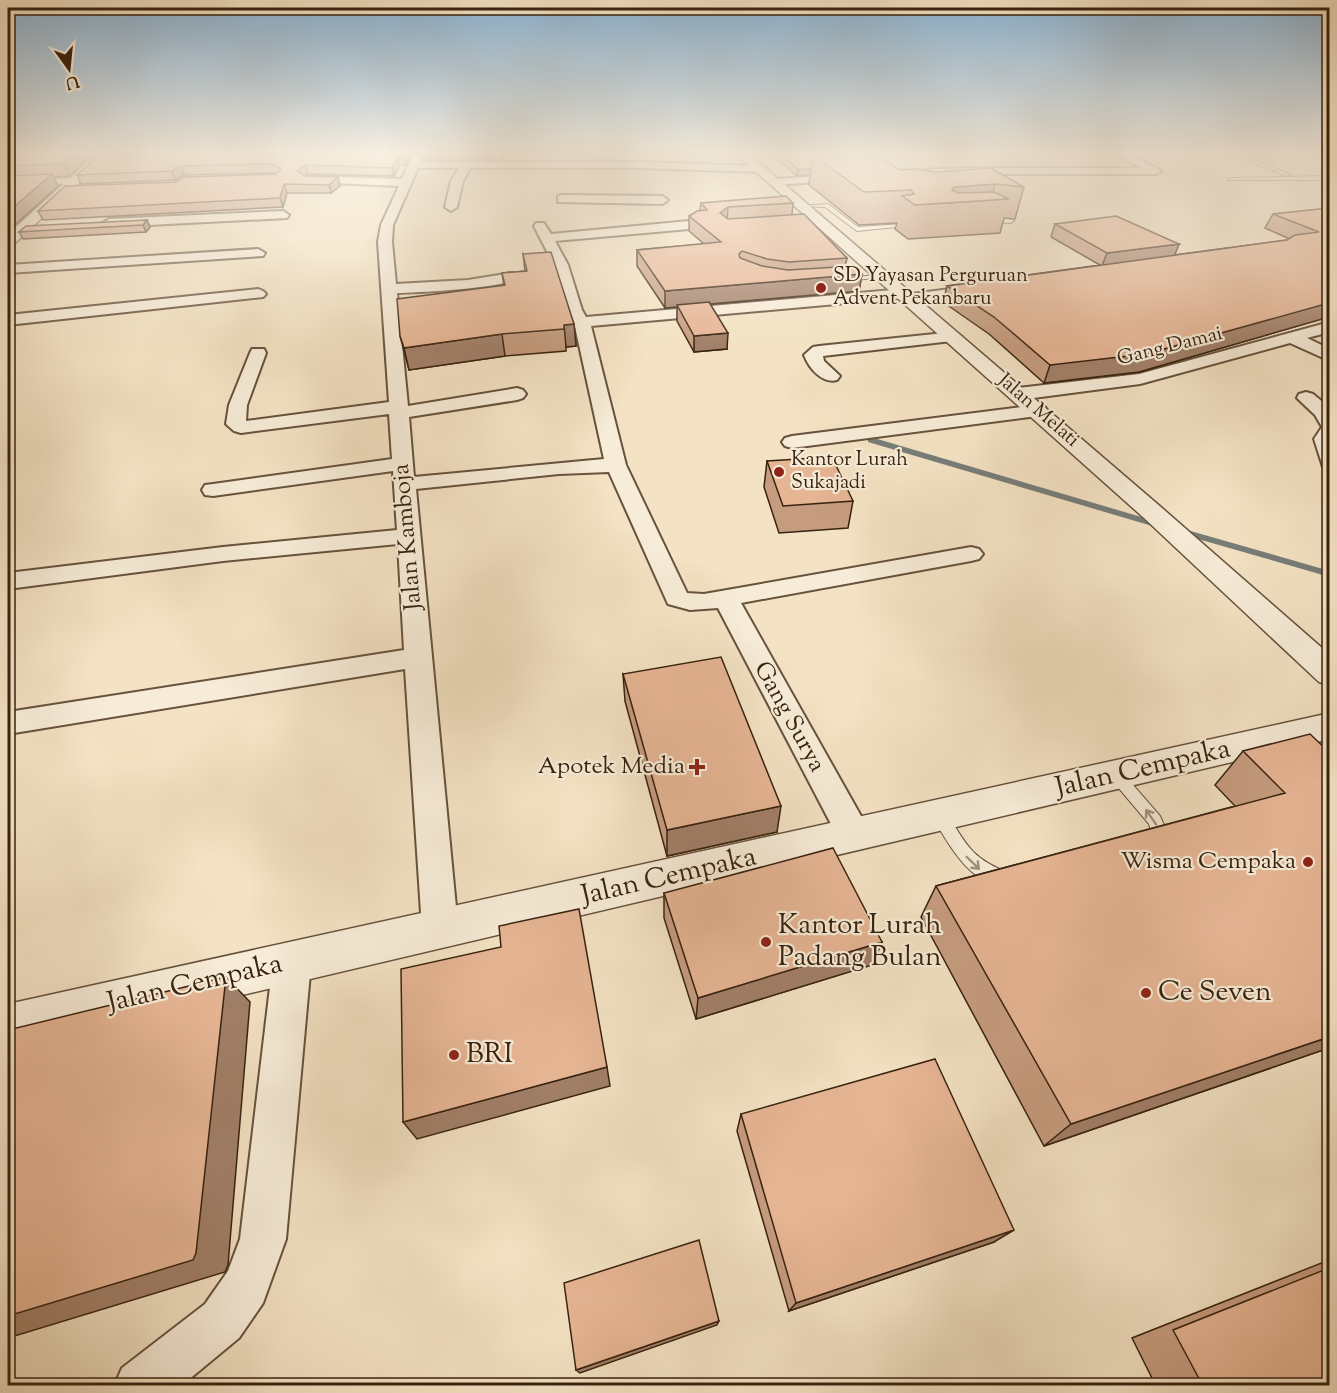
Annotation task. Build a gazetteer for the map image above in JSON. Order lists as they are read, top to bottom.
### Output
{
  "streets": {
    "street": [
      "Gang Damai",
      "Jalan Melati",
      "Jalan Kamboja",
      "Gang Surya",
      "Jalan Cempaka"
    ]
  },
  "crossings": [
    ["Gang Damai", "Jalan Melati"],
    ["Jalan Kamboja", "Jalan Cempaka"],
    ["Gang Surya", "Jalan Cempaka"]
  ],
  "places": {
    "other": [
      "SD Yayasan Perguruan Advent Pekanbaru",
      "Kantor Lurah Sukajadi",
      "Wisma Cempaka",
      "Kantor Lurah Padang Bulan",
      "Ce Seven",
      "BRI"
    ],
    "health": ["Apotek Media"]
  },
  "north": "bottom"
}
